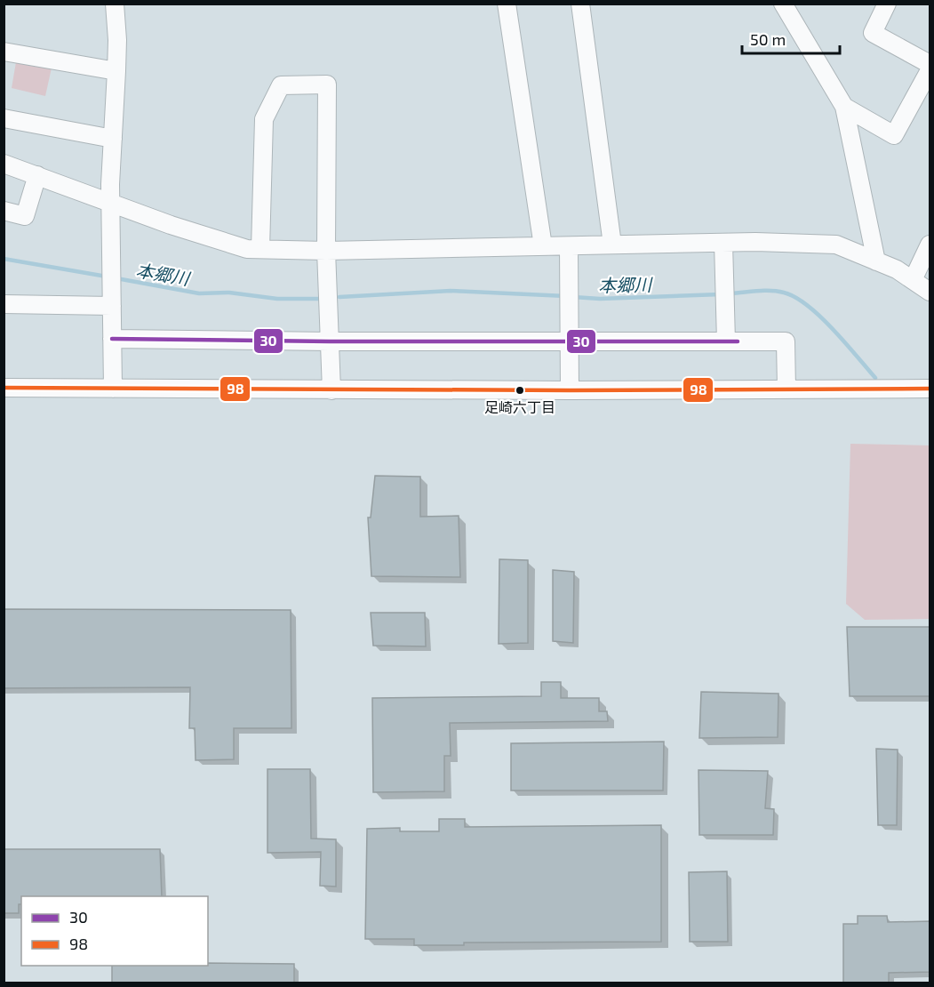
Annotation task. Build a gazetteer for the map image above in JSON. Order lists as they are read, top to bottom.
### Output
{
  "water": ["本郷川"],
  "places": ["足崎六丁目"],
  "lines": ["transit line 30", "transit line 98"],
  "legend": ["30", "98"],
  "scale_bar": "50 m"
}
